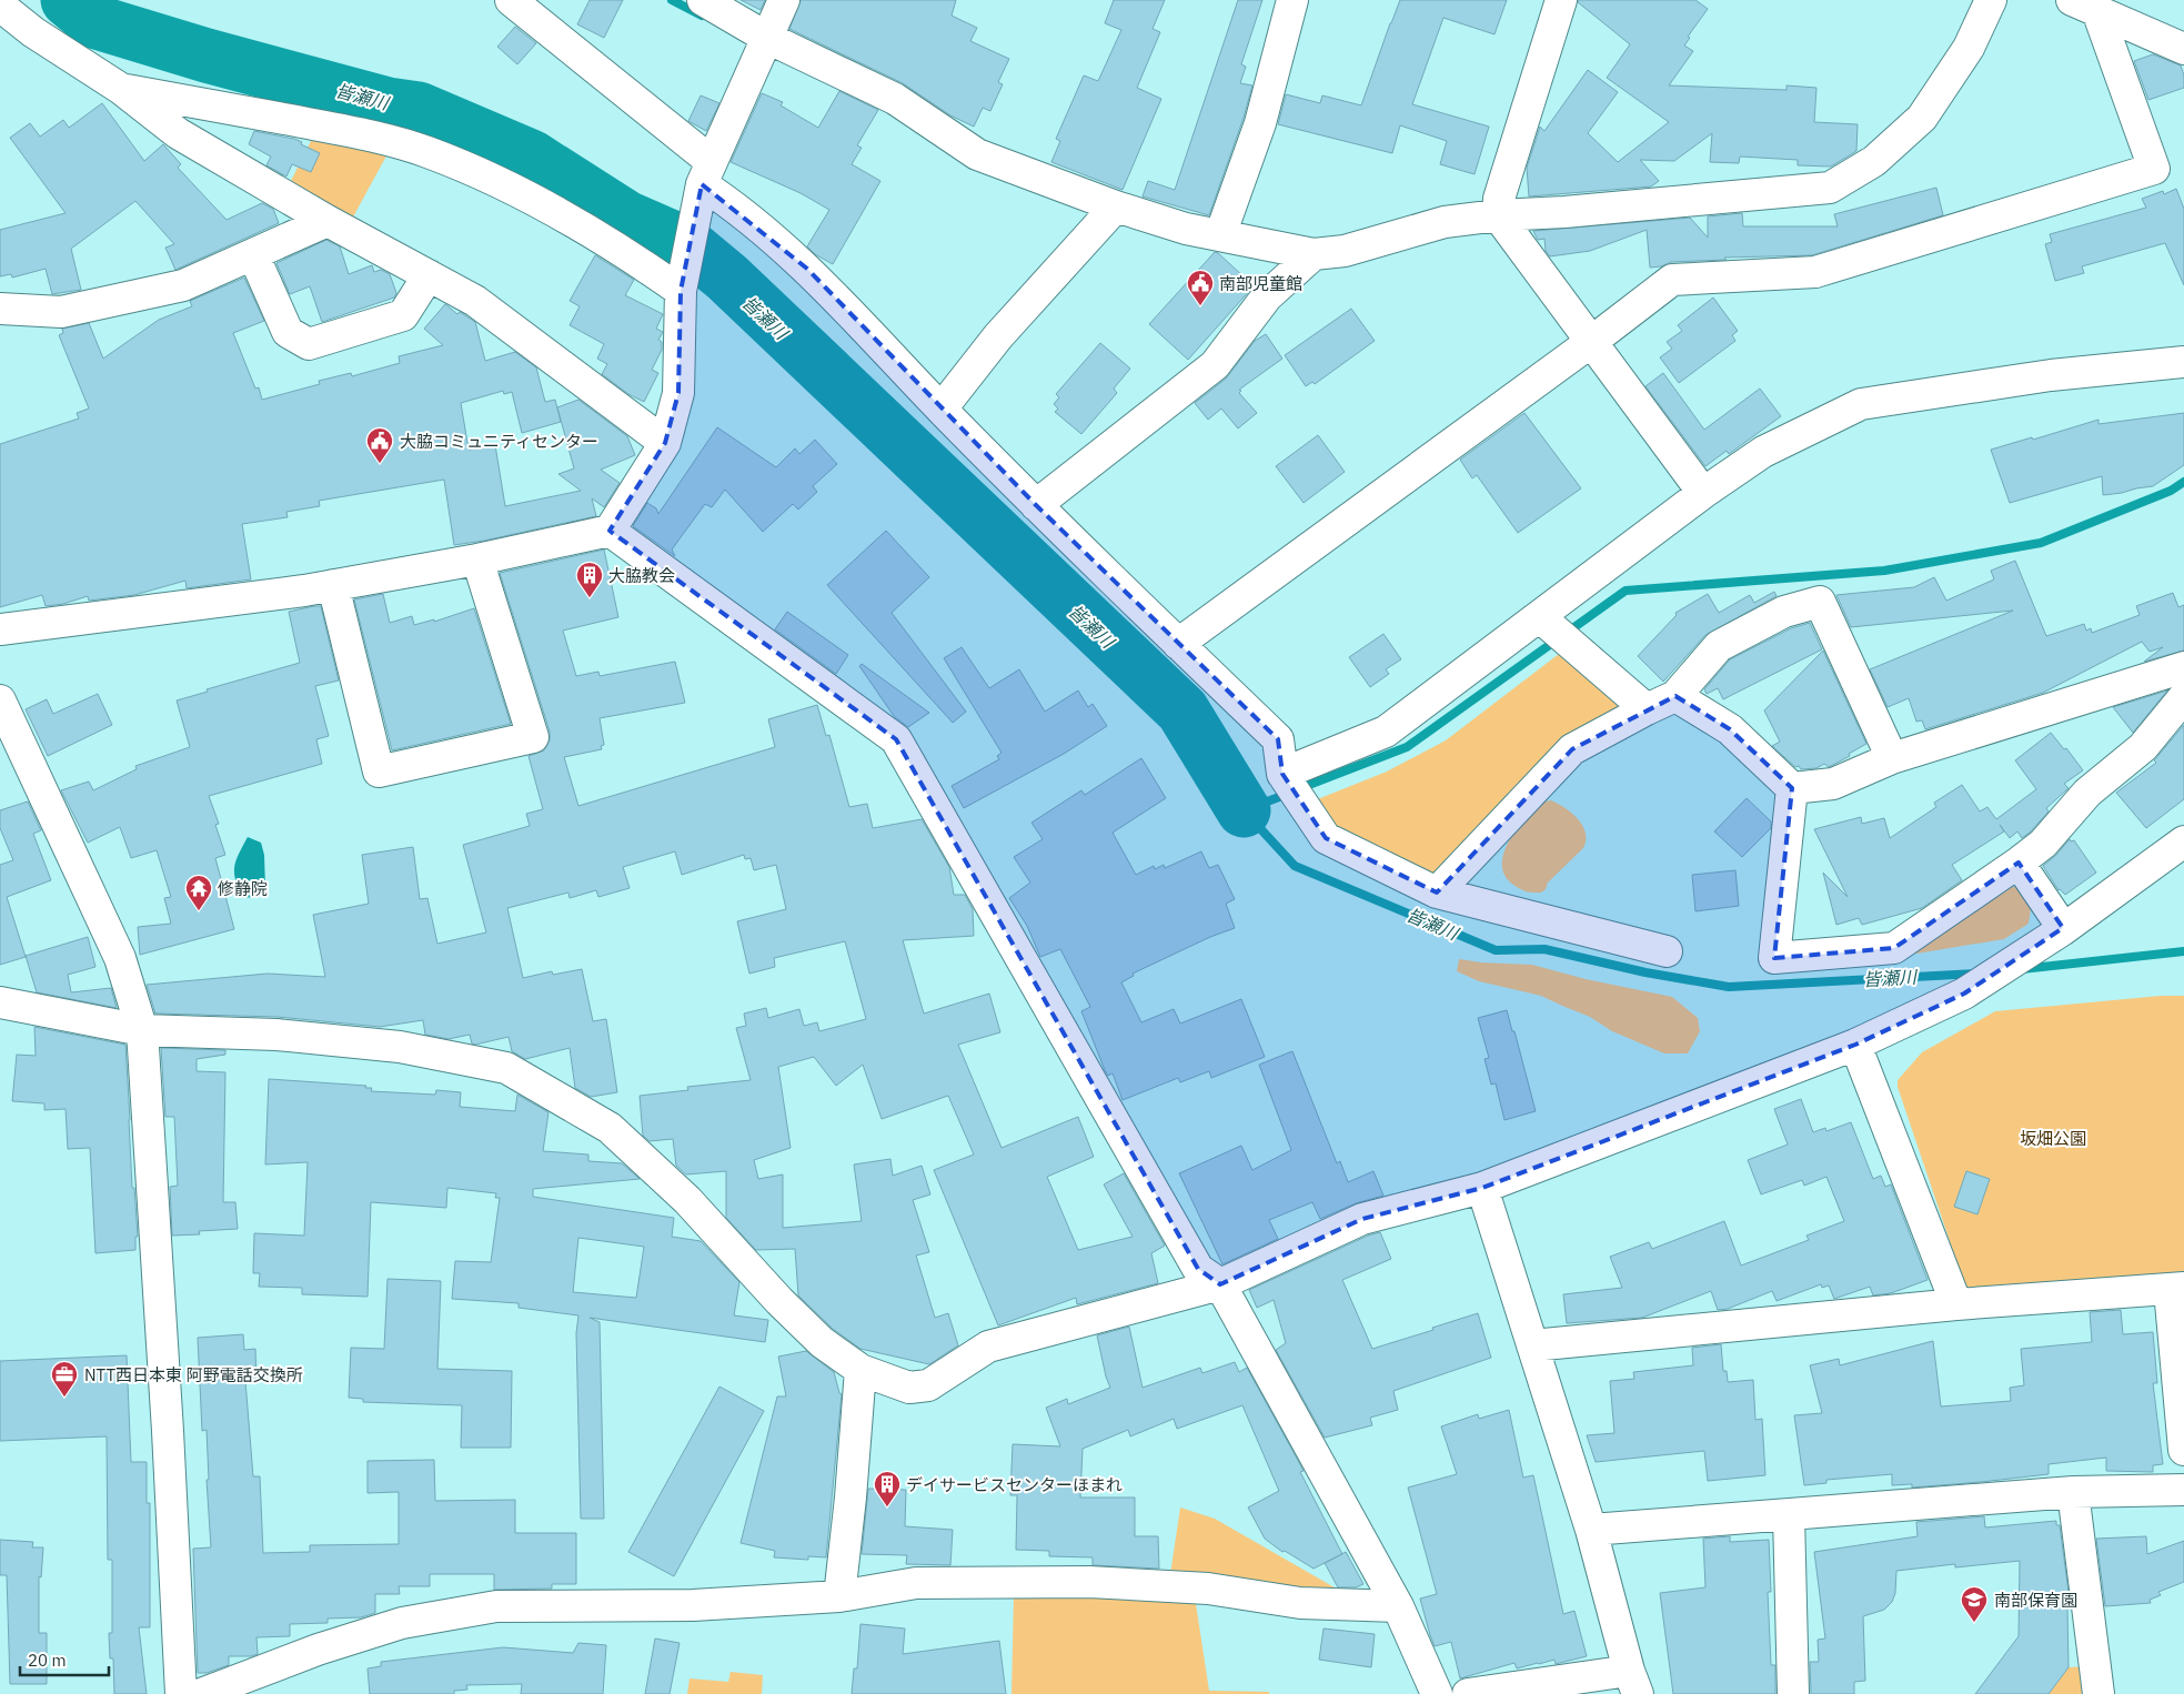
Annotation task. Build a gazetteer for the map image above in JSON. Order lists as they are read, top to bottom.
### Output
{
  "water": ["皆瀬川"],
  "parks": ["坂畑公園"],
  "places": {
    "public building": ["南部児童館", "大脇コミュニティセンター"],
    "building": ["大脇教会", "デイサービスセンターほまれ"],
    "temple": ["修静院"],
    "office": ["NTT西日本東 阿野電話交換所"],
    "school or university": ["南部保育園"]
  },
  "scale_bar": "20 m"
}
